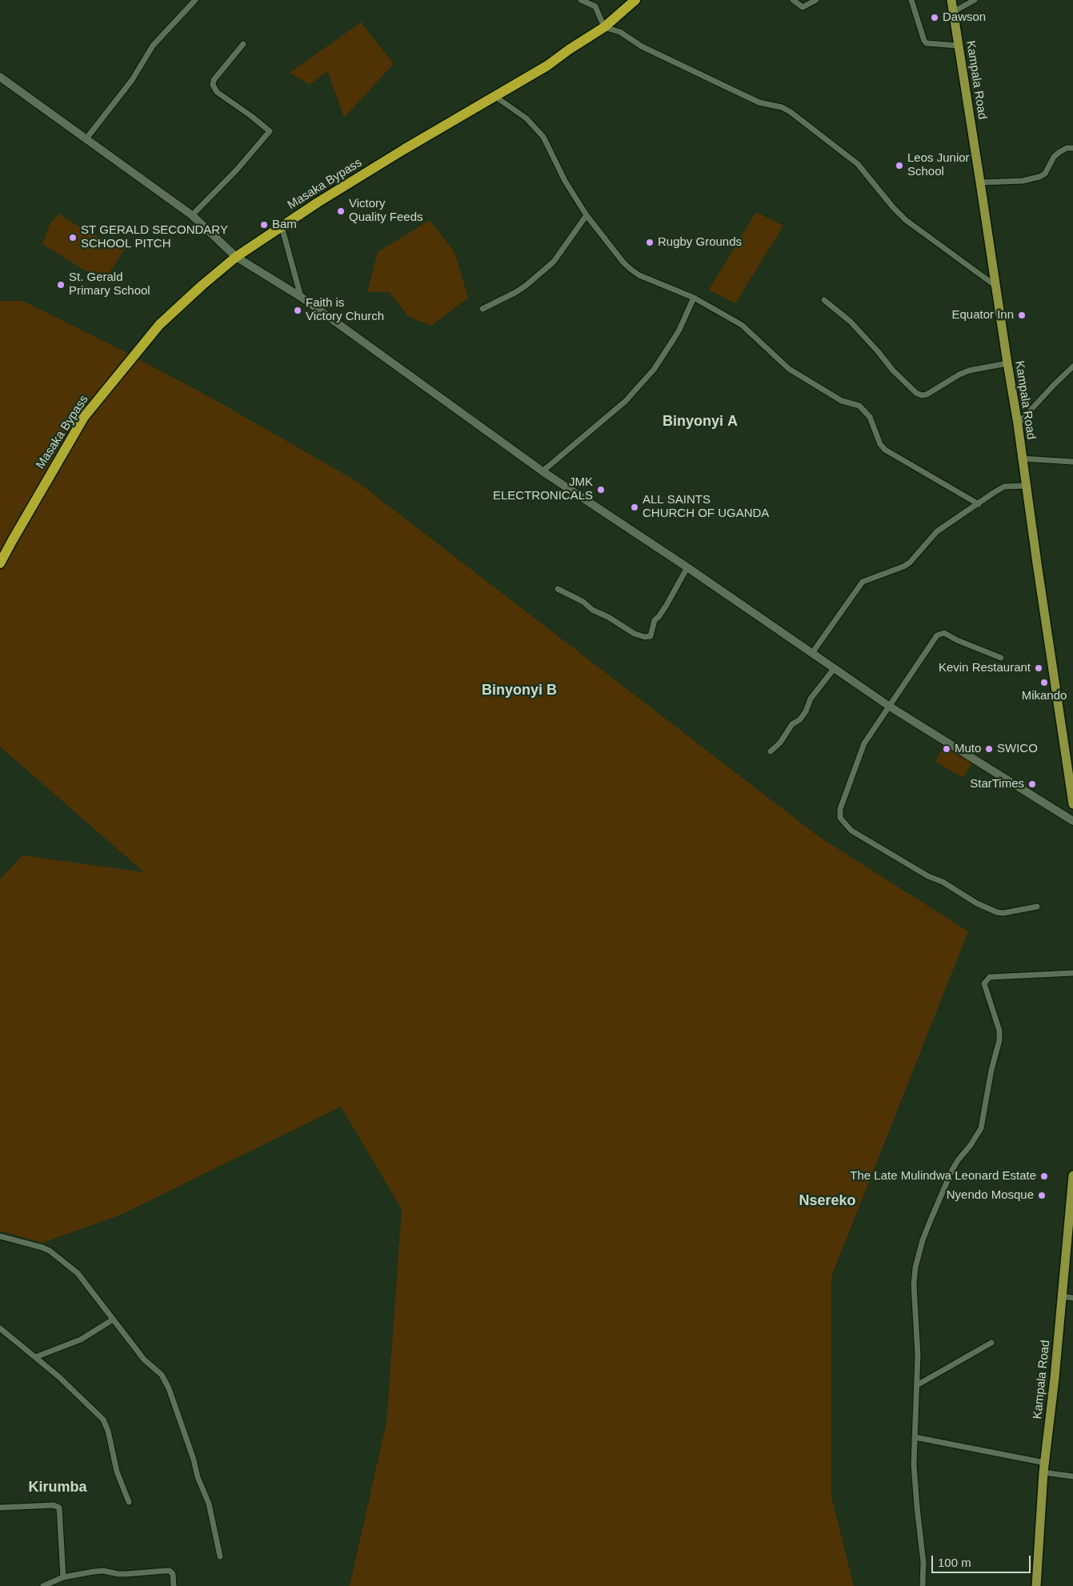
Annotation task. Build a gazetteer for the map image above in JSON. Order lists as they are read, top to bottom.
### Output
{
  "streets": {
    "highway": ["Masaka Bypass"],
    "main road": ["Kampala Road"]
  },
  "districts": [
    "Binyonyi A",
    "Binyonyi B",
    "Nsereko",
    "Kirumba"
  ],
  "places": [
    "Dawson",
    "Leos Junior School",
    "Victory Quality Feeds",
    "Bam",
    "ST GERALD SECONDARY SCHOOL PITCH",
    "Rugby Grounds",
    "St. Gerald Primary School",
    "Faith is Victory Church",
    "Equator Inn",
    "JMK ELECTRONICALS",
    "ALL SAINTS CHURCH OF UGANDA",
    "Kevin Restaurant",
    "Mikando",
    "Muto",
    "SWICO",
    "StarTimes",
    "The Late Mulindwa Leonard Estate",
    "Nyendo Mosque"
  ],
  "scale_bar": "100 m"
}
